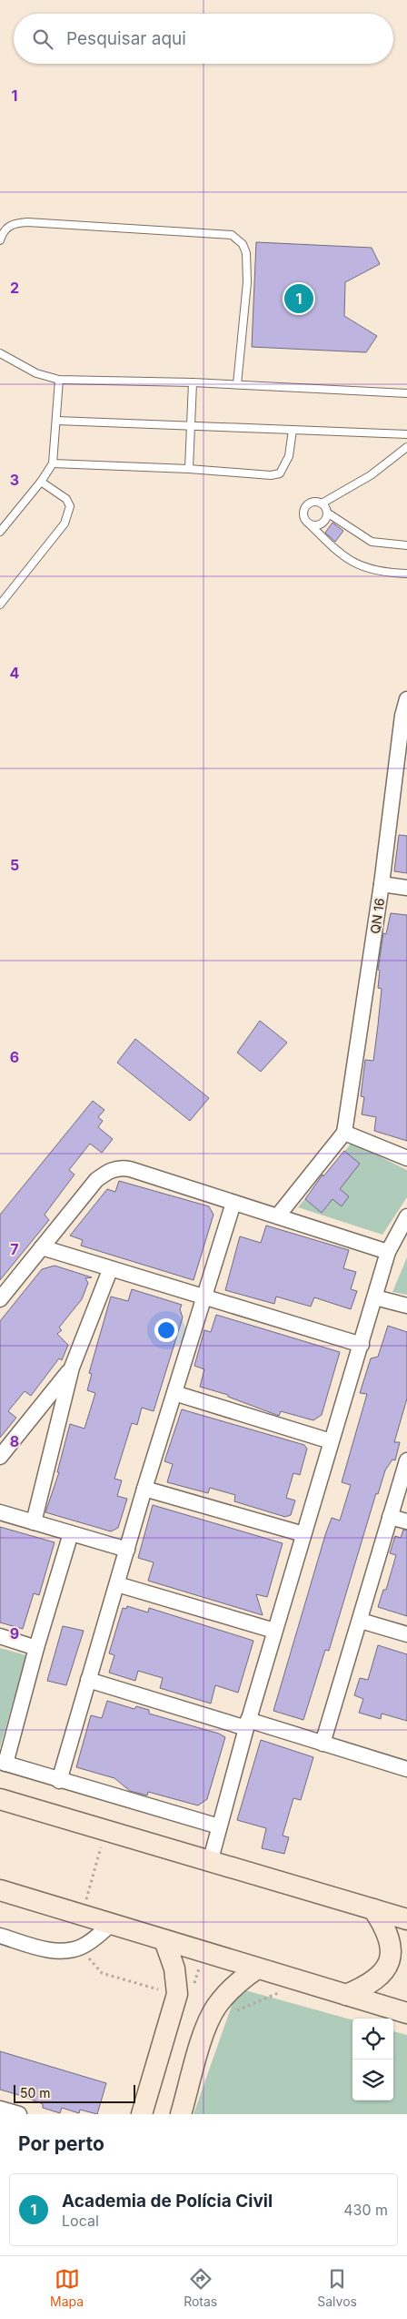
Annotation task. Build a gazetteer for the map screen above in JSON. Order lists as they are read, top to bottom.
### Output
{
  "streets": {
    "street": ["QN 16"]
  },
  "scale_bar": "50 m",
  "page": {
    "search": "Pesquisar aqui",
    "pins": "1",
    "scale": "50 m",
    "heading": "Por perto",
    "list": [
      {
        "mark": "1",
        "name": "Academia de Polícia Civil",
        "note": "Local",
        "value": "430 m"
      }
    ],
    "nav": ["Mapa", "Rotas", "Salvos"]
  },
  "grid": {
    "rows": [
      "1",
      "2",
      "3",
      "4",
      "5",
      "6",
      "7",
      "8",
      "9"
    ]
  }
}
